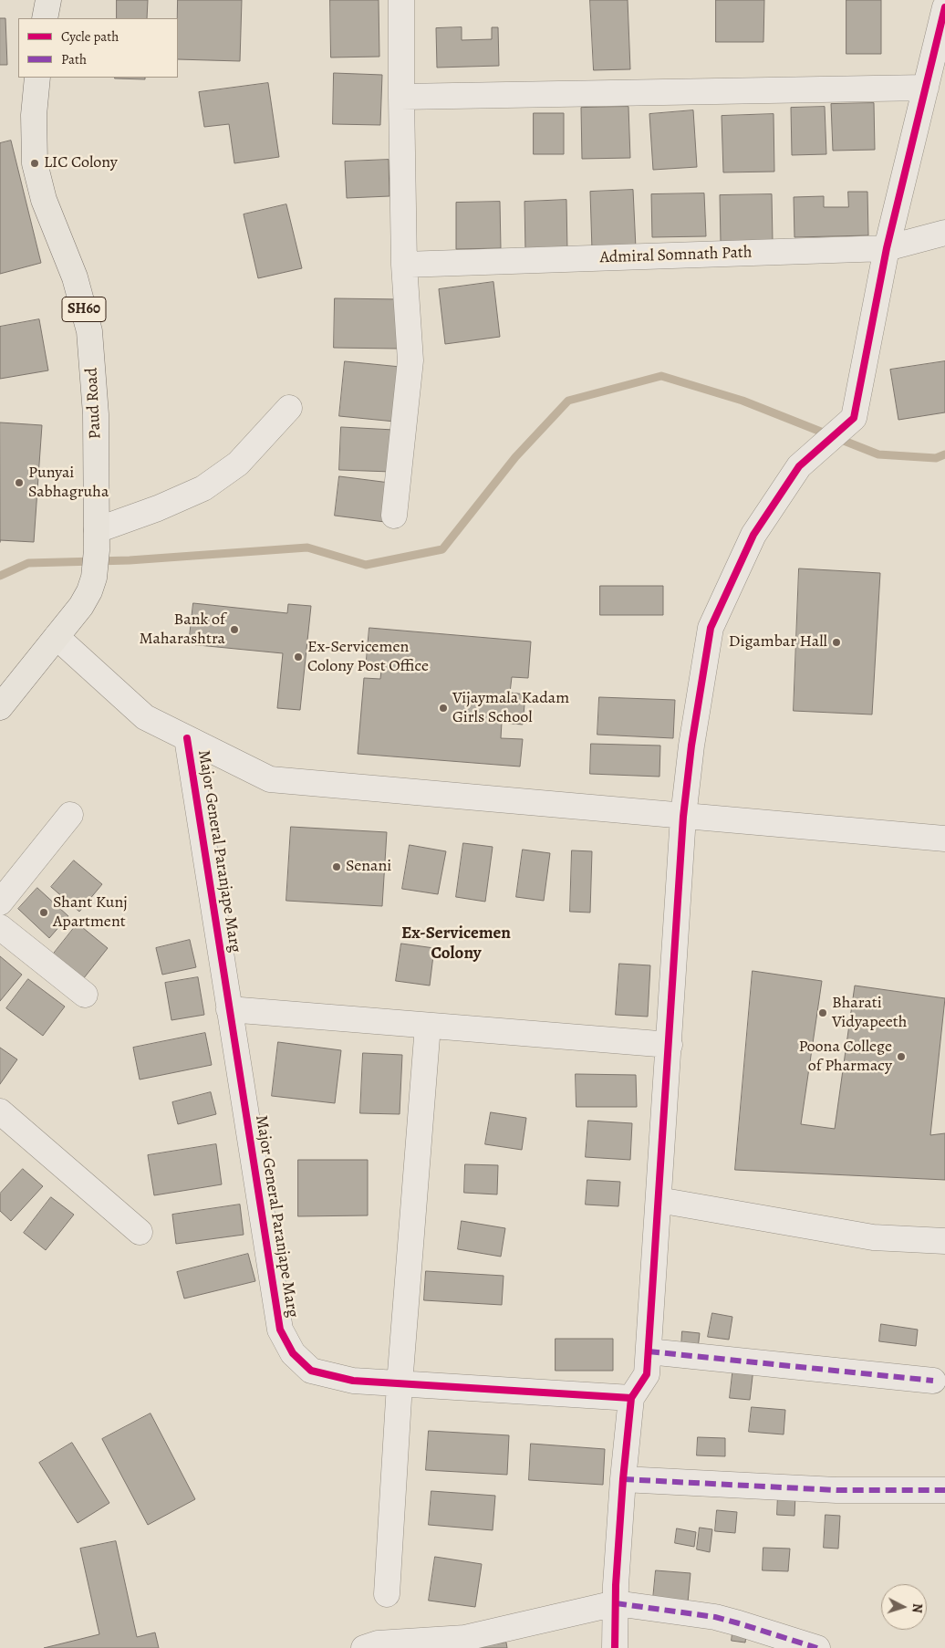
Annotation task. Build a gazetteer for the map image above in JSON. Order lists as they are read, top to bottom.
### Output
{
  "streets": {
    "main road": ["SH60", "Paud Road"],
    "street": ["Admiral Somnath Path", "Major General Paranjape Marg"]
  },
  "districts": ["Ex-Servicemen Colony"],
  "places": [
    "LIC Colony",
    "Punyai Sabhagruha",
    "Bank of Maharashtra",
    "Digambar Hall",
    "Ex-Servicemen Colony Post Office",
    "Vijaymala Kadam Girls School",
    "Senani",
    "Shant Kunj Apartment",
    "Bharati Vidyapeeth",
    "Poona College of Pharmacy"
  ],
  "legend": ["Cycle path", "Path"],
  "north": "right"
}
